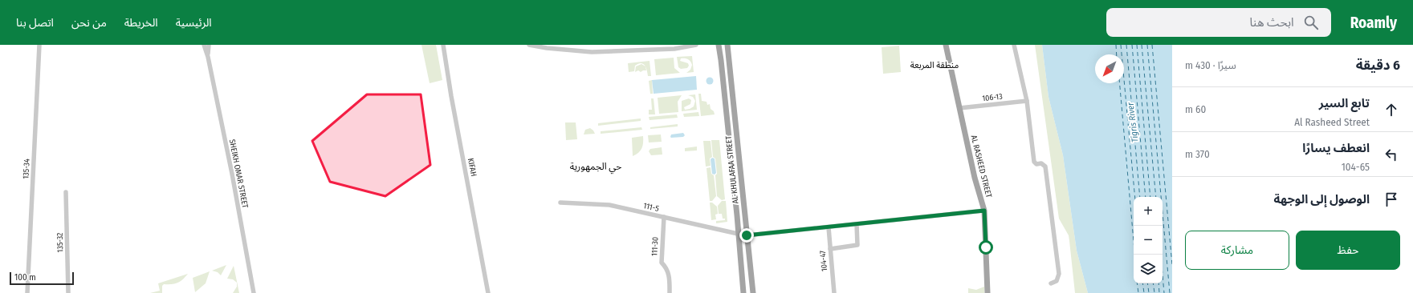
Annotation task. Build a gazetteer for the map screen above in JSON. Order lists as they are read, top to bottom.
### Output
{
  "streets": {
    "main road": ["AL RASHEED STREET", "AL-KHULAFAA STREET"],
    "street": [
      "106-13",
      "KIFAH",
      "135-34",
      "SHEIKH OMAR STREET",
      "111-5",
      "135-32",
      "111-30",
      "104-47"
    ]
  },
  "crossings": [
    ["106-13", "AL RASHEED STREET"],
    ["AL-KHULAFAA STREET", "111-5"],
    ["111-5", "111-30"]
  ],
  "districts": ["منطقة المربعة", "حي الجمهورية"],
  "water": ["Tigris River"],
  "scale_bar": "100 m",
  "north": "bottom left",
  "page": {
    "header": "Roamly",
    "search": "ابحث هنا",
    "nav": [
      "الرئيسية",
      "الخريطة",
      "من نحن",
      "اتصل بنا"
    ],
    "heading": ["6 دقيقة", "سيرًا · 430 m"],
    "list": [
      ["تابع السير", "Al Rasheed Street", "60 m"],
      ["انعطف يسارًا", "104-65", "370 m"],
      "الوصول إلى الوجهة"
    ],
    "map_buttons": ["+", "−"],
    "buttons": ["حفظ", "مشاركة"],
    "scale": "100 m"
  }
}
